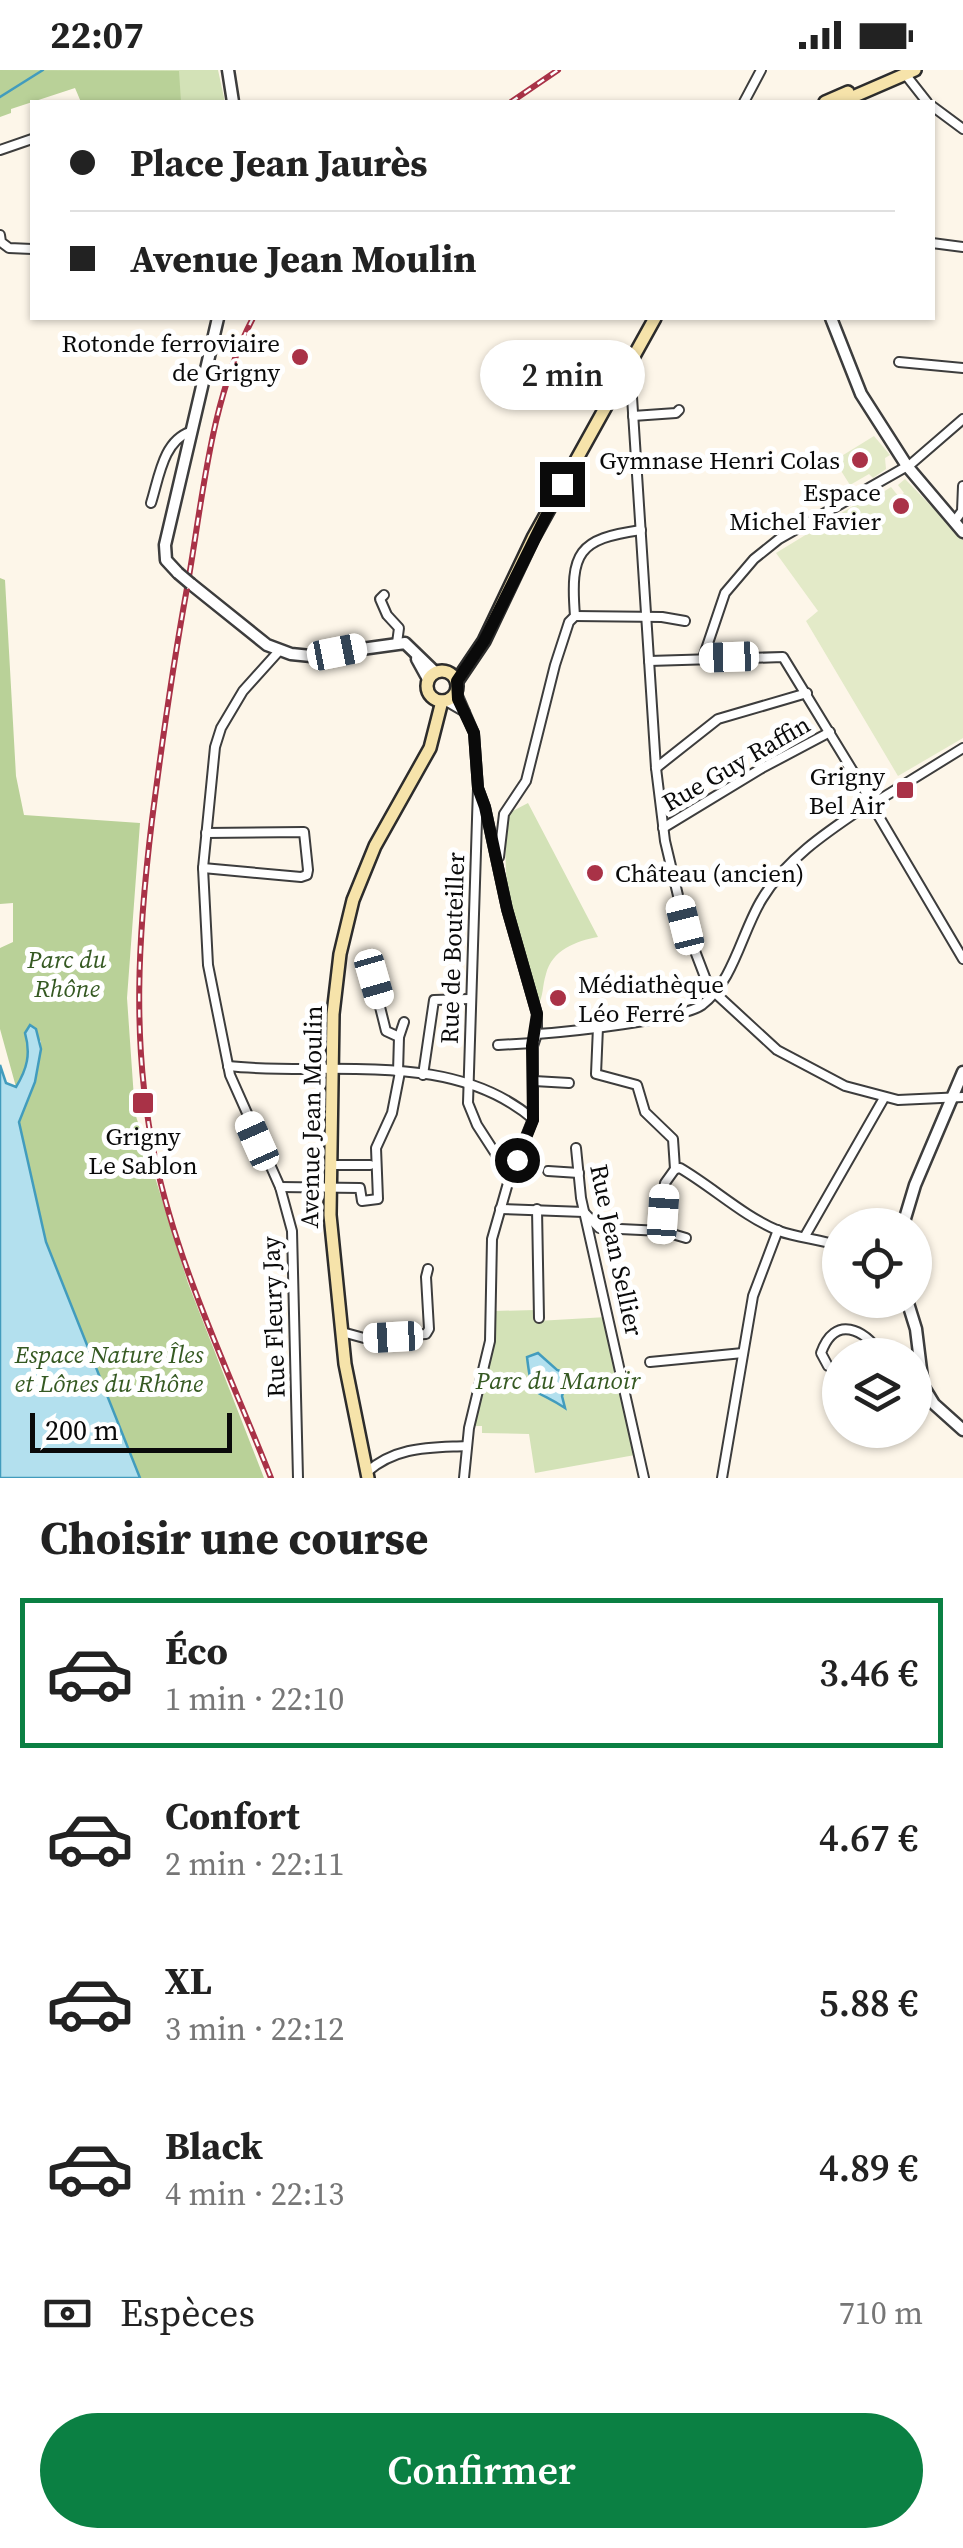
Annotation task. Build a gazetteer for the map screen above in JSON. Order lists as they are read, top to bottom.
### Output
{
  "streets": {
    "main road": ["Avenue Jean Moulin"],
    "street": [
      "Rue Guy Raffin",
      "Rue de Bouteiller",
      "Rue Jean Sellier",
      "Rue Fleury Jay"
    ]
  },
  "parks": ["Parc du Rhône", "Espace Nature Îles et Lônes du Rhône", "Parc du Manoir"],
  "places": {
    "other": [
      "Rotonde ferroviaire de Grigny",
      "Gymnase Henri Colas",
      "Espace Michel Favier",
      "Château (ancien)",
      "Médiathèque Léo Ferré"
    ],
    "transit": ["Grigny Bel Air", "Grigny Le Sablon"]
  },
  "scale_bar": "200 m",
  "page": {
    "status": "22:07",
    "banner": ["Place Jean Jaurès", "Avenue Jean Moulin"],
    "bubble": "2 min",
    "scale": "200 m",
    "heading": "Choisir une course",
    "list": [
      {
        "name": "Éco",
        "note": "1 min · 22:10",
        "value": "3.46 €"
      },
      {
        "name": "Confort",
        "note": "2 min · 22:11",
        "value": "4.67 €"
      },
      {
        "name": "XL",
        "note": "3 min · 22:12",
        "value": "5.88 €"
      },
      {
        "name": "Black",
        "note": "4 min · 22:13",
        "value": "4.89 €"
      }
    ],
    "pay": ["Espèces", "710 m"],
    "buttons": "Confirmer"
  }
}
